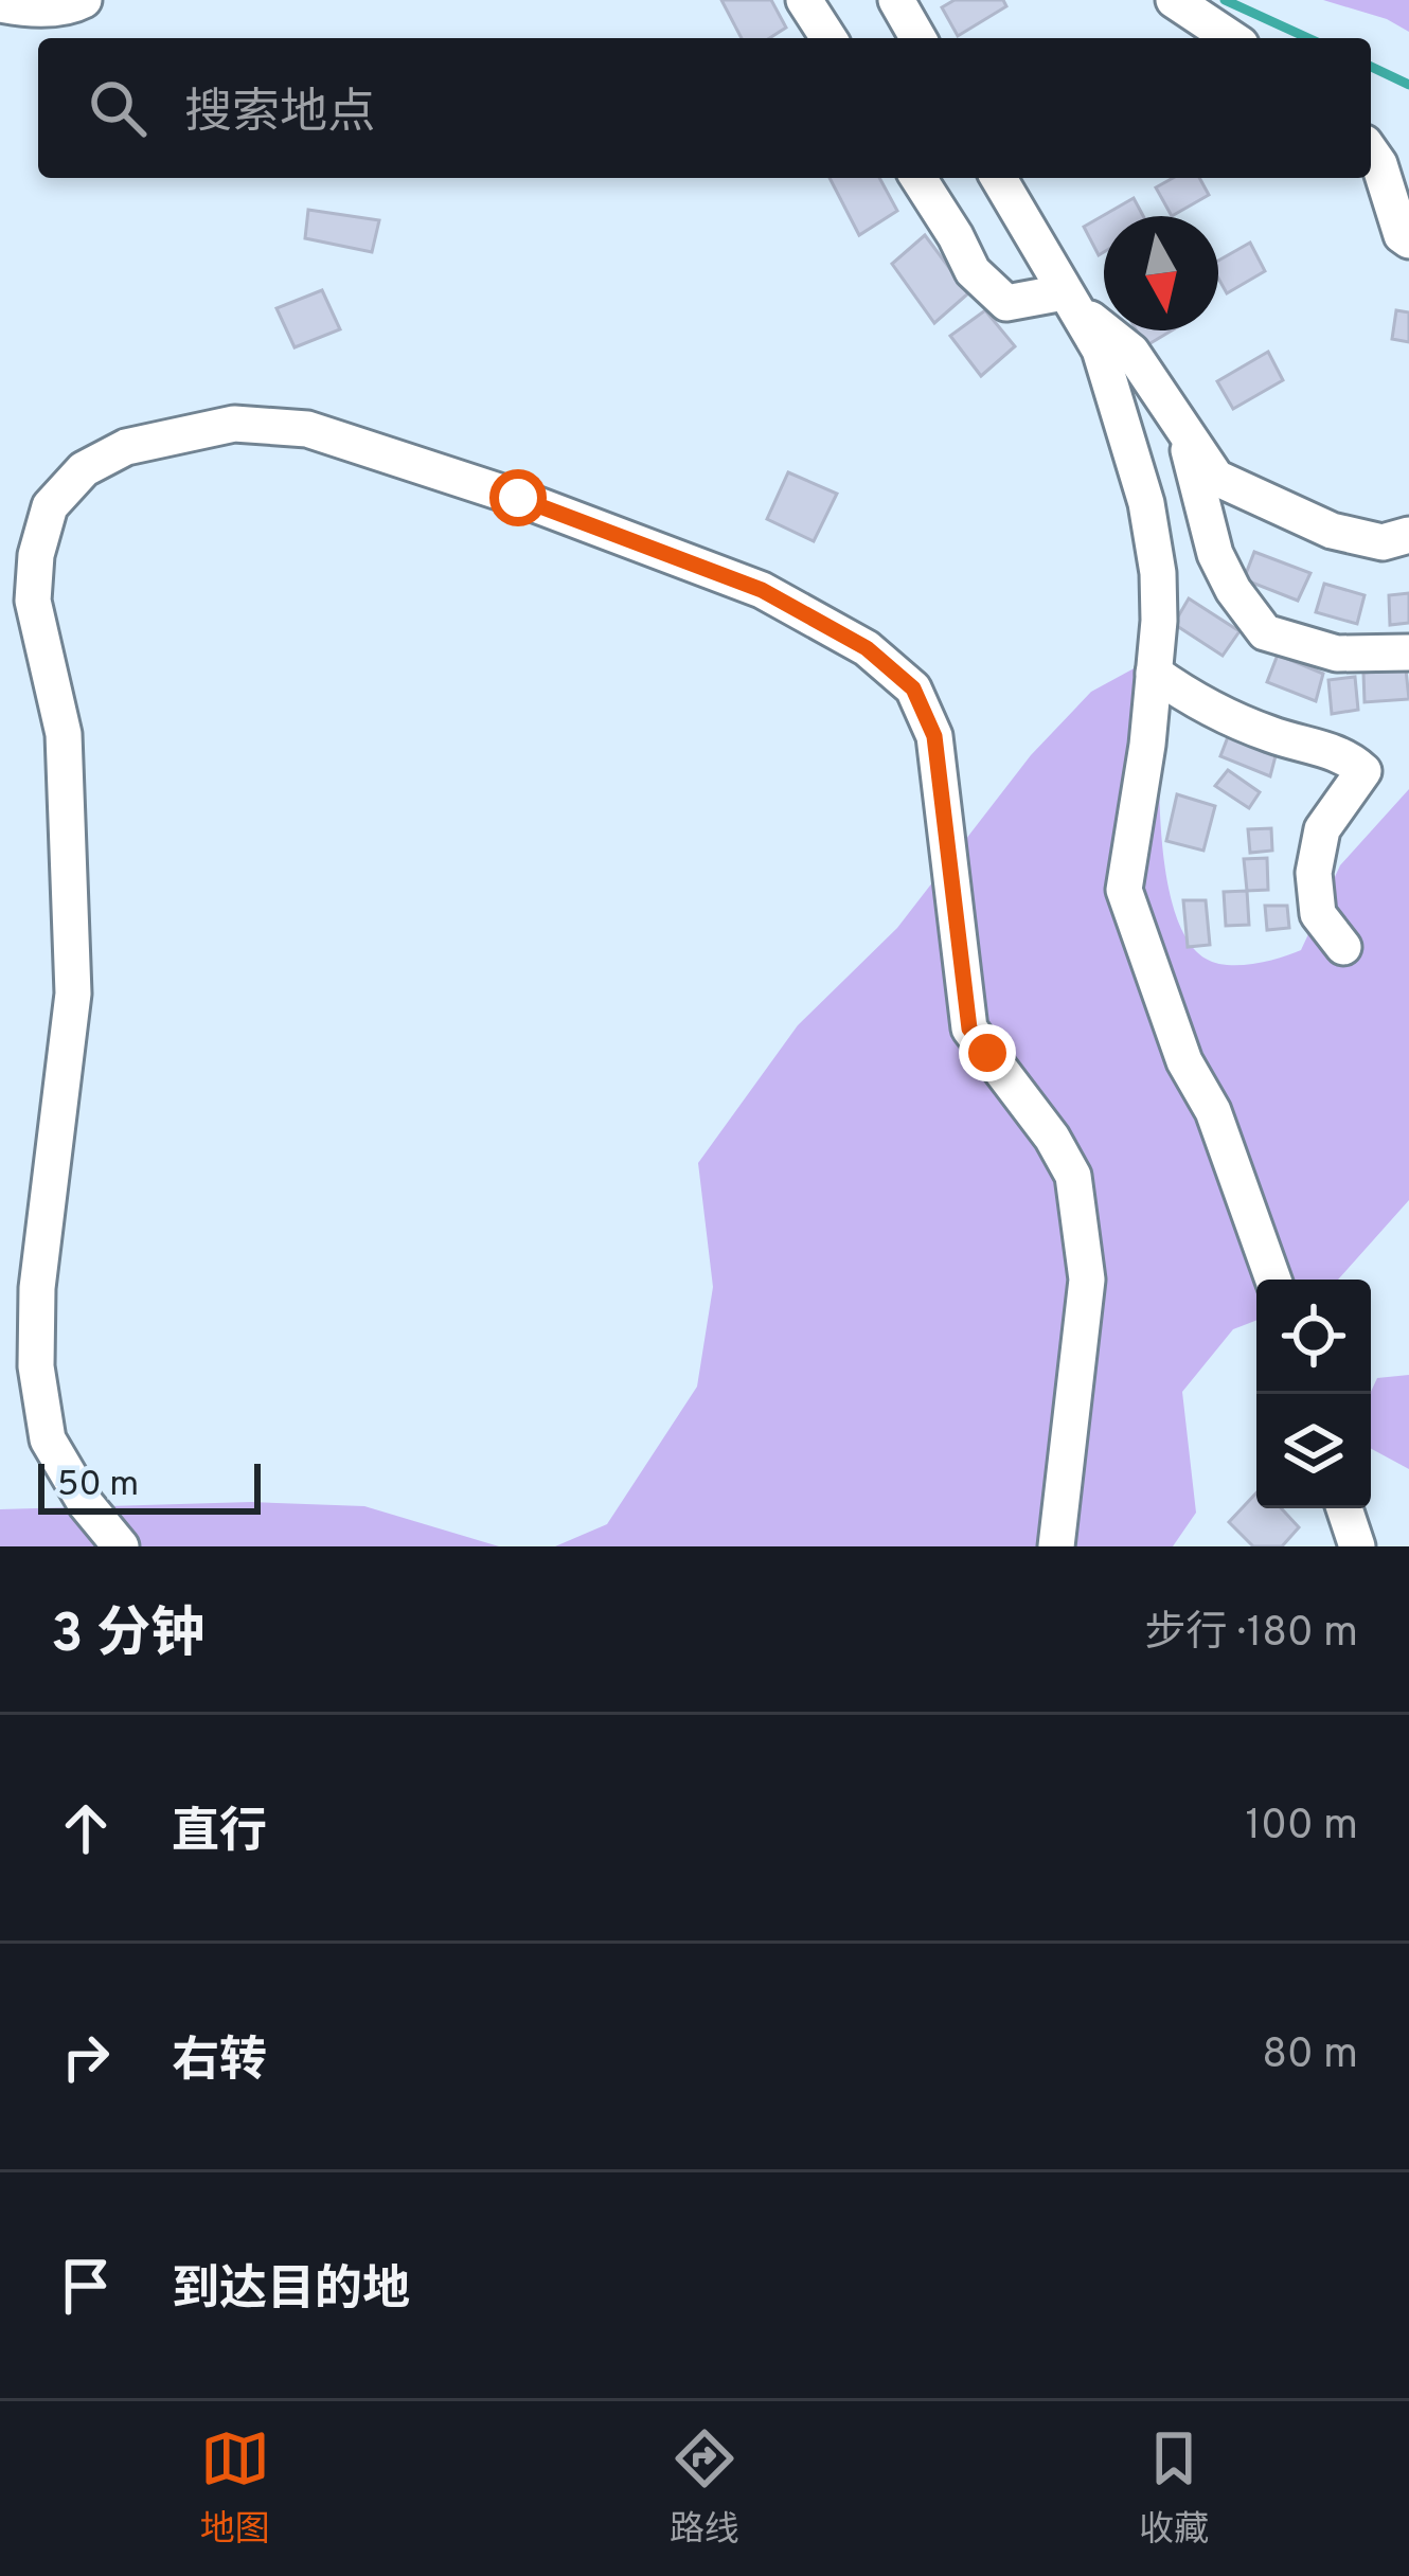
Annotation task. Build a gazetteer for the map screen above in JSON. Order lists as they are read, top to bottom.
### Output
{
  "scale_bar": "50 m",
  "north": "bottom",
  "page": {
    "search": "搜索地点",
    "scale": "50 m",
    "heading": ["3 分钟", "步行 · 180 m"],
    "list": [
      ["直行", "100 m"],
      ["右转", "80 m"],
      "到达目的地"
    ],
    "nav": ["地图", "路线", "收藏"]
  }
}
